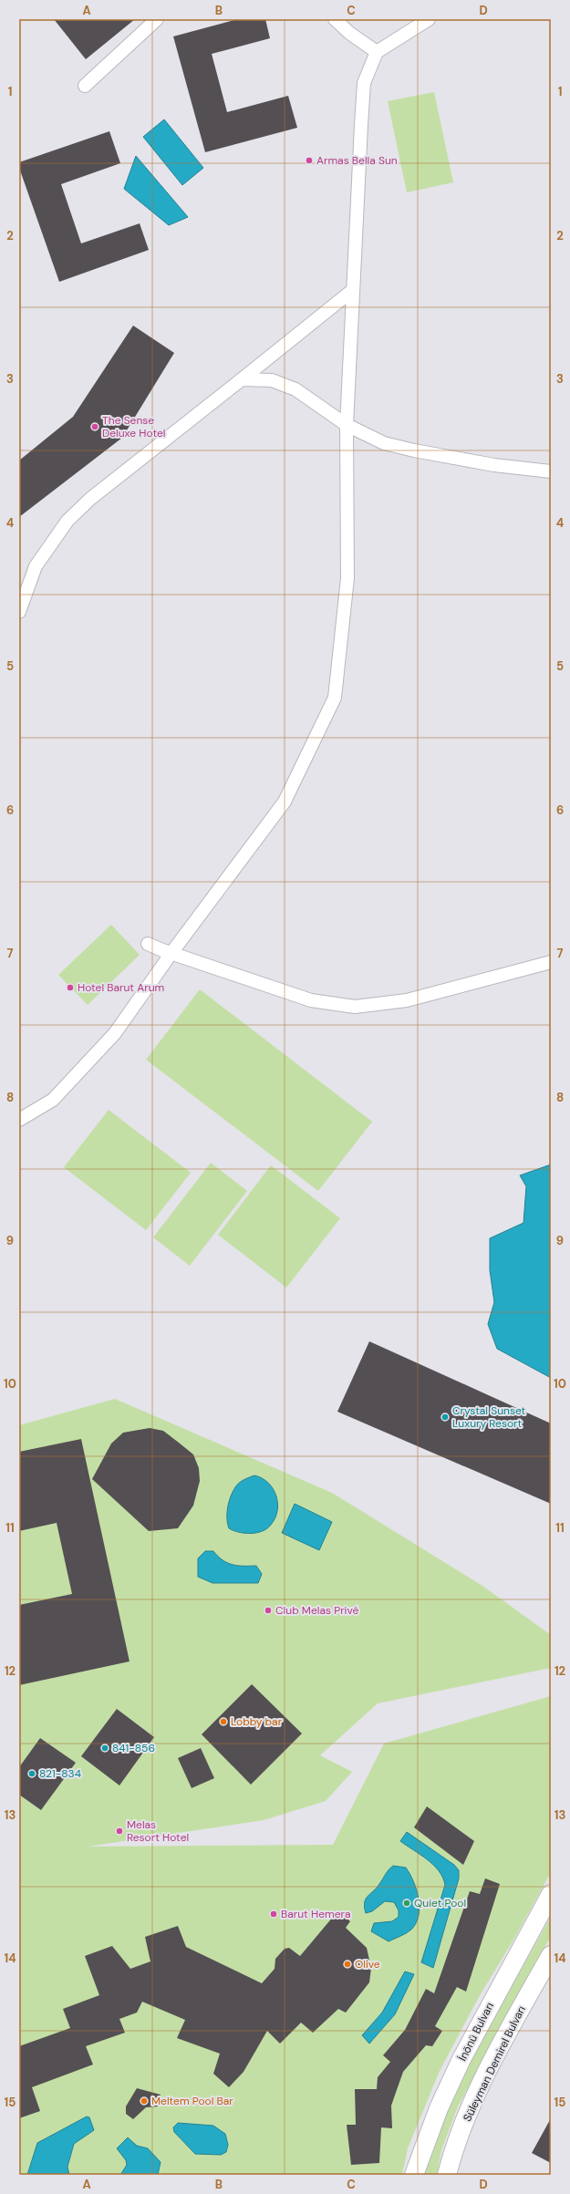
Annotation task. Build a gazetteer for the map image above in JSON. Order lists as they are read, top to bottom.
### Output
{
  "streets": {
    "main road": ["İnönü Bulvarı", "Süleyman Demirel Bulvarı"]
  },
  "places": [
    "Armas Bella Sun",
    "The Sense Deluxe Hotel",
    "Hotel Barut Arum",
    "Crystal Sunset Luxury Resort",
    "Club Melas Privé",
    "Lobby bar",
    "841-856",
    "821-834",
    "Melas Resort Hotel",
    "Quiet Pool",
    "Barut Hemera",
    "Olive",
    "Meltem Pool Bar"
  ],
  "grid": {
    "columns": [
      "A",
      "B",
      "C",
      "D"
    ],
    "rows": [
      "1",
      "2",
      "3",
      "4",
      "5",
      "6",
      "7",
      "8",
      "9",
      "10",
      "11",
      "12",
      "13",
      "14",
      "15"
    ]
  }
}
